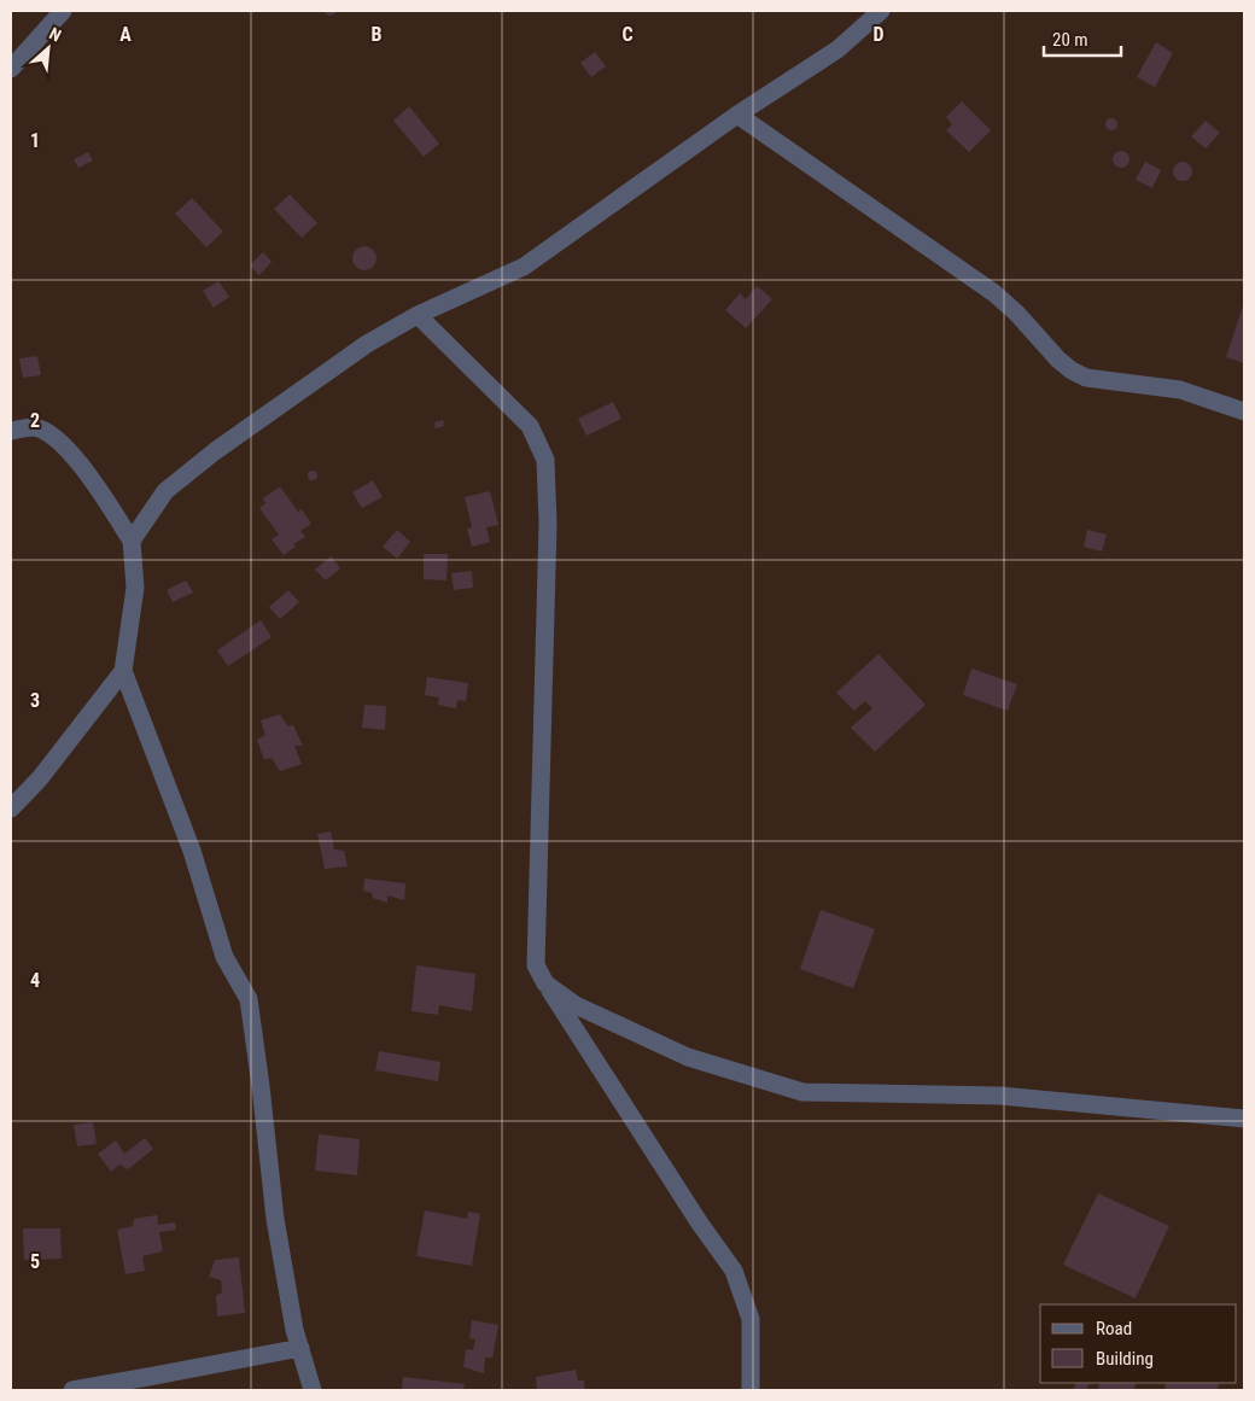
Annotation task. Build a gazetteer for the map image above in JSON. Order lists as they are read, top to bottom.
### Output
{
  "legend": ["Road", "Building"],
  "scale_bar": "20 m",
  "north": "top right",
  "grid": {
    "columns": [
      "A",
      "B",
      "C",
      "D"
    ],
    "rows": [
      "1",
      "2",
      "3",
      "4",
      "5"
    ]
  }
}
